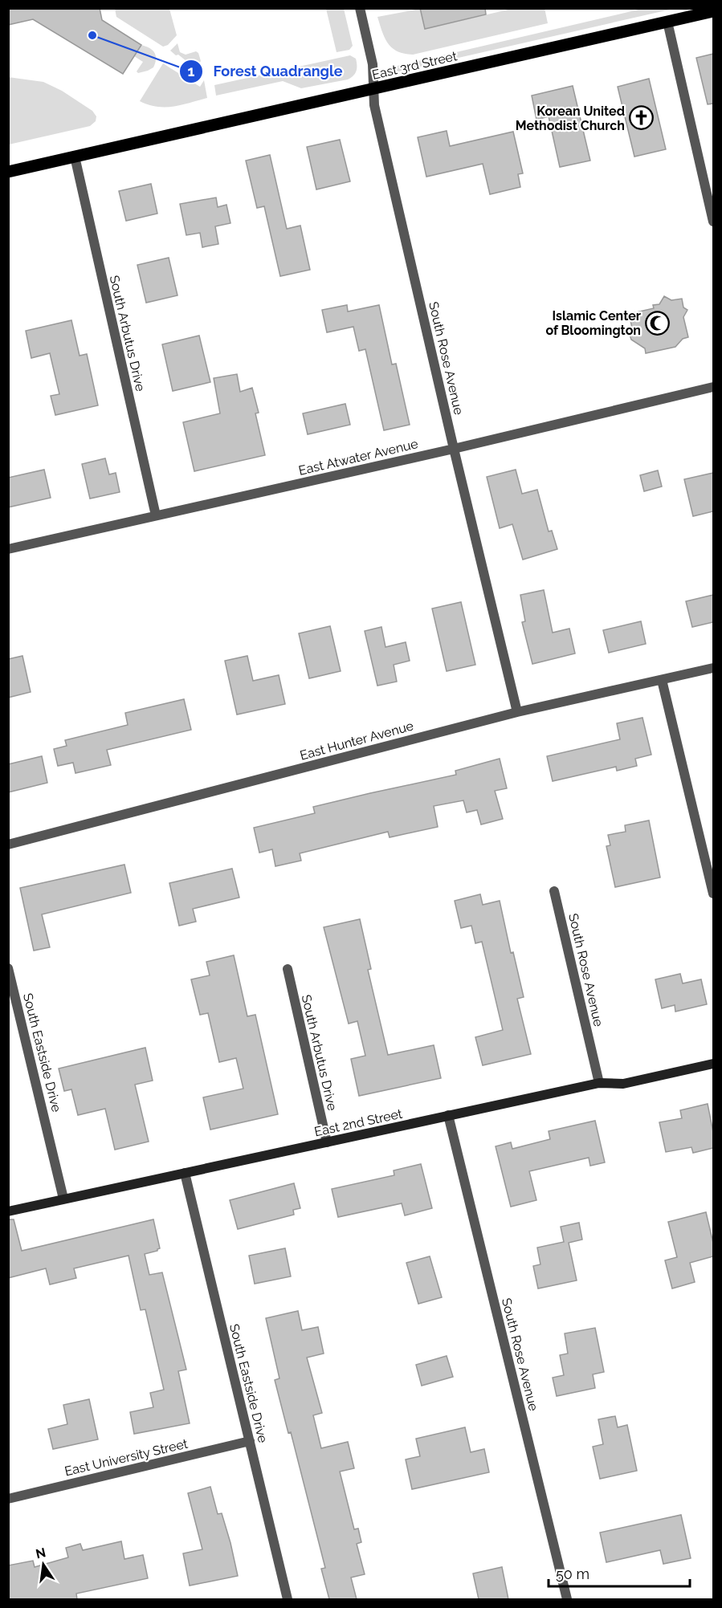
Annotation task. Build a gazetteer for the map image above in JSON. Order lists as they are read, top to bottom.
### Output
{
  "streets": {
    "main road": ["East 3rd Street"],
    "street": [
      "South Arbutus Drive",
      "South Rose Avenue",
      "East Atwater Avenue",
      "East Hunter Avenue",
      "South Eastside Drive",
      "East 2nd Street",
      "East University Street"
    ]
  },
  "crossings": [
    ["East 3rd Street", "South Arbutus Drive"],
    ["East 3rd Street", "South Rose Avenue"],
    ["South Arbutus Drive", "East Atwater Avenue"],
    ["South Arbutus Drive", "East 2nd Street"],
    ["South Rose Avenue", "East Atwater Avenue"],
    ["South Rose Avenue", "East Hunter Avenue"],
    ["South Rose Avenue", "East 2nd Street"],
    ["South Eastside Drive", "East 2nd Street"],
    ["South Eastside Drive", "East University Street"]
  ],
  "places": {
    "other": ["Forest Quadrangle"],
    "church": ["Korean United Methodist Church"],
    "mosque": ["Islamic Center of Bloomington"]
  },
  "scale_bar": "50 m",
  "north": "top"
}
